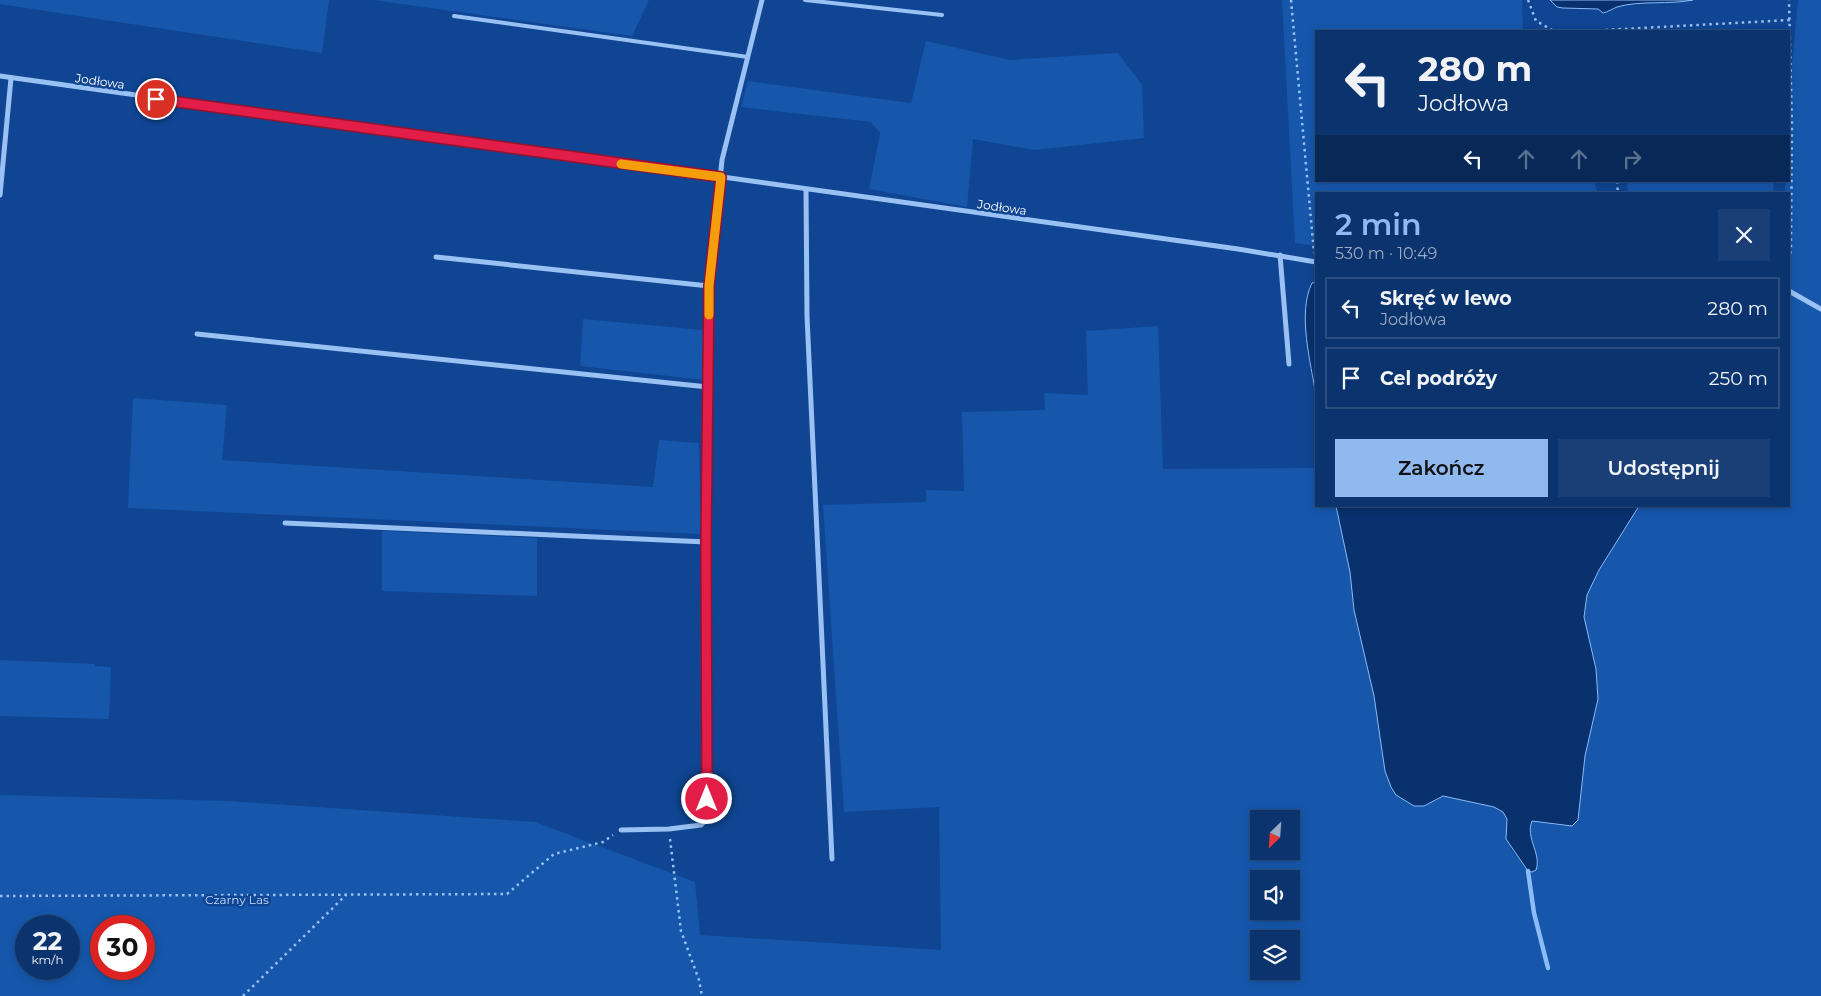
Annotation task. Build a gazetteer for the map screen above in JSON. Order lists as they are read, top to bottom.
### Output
{
  "streets": {
    "street": ["Jodłowa"]
  },
  "parks": ["Czarny Las"],
  "north": "bottom left",
  "page": {
    "turn": ["280 m", "Jodłowa"],
    "heading": ["2 min", "530 m · 10:49"],
    "list": [
      {
        "name": "Skręć w lewo",
        "note": "Jodłowa",
        "value": "280 m"
      },
      {
        "name": "Cel podróży",
        "value": "250 m"
      }
    ],
    "buttons": ["Zakończ", "Udostępnij"],
    "speed": "22 km/h",
    "limit": "30"
  }
}
